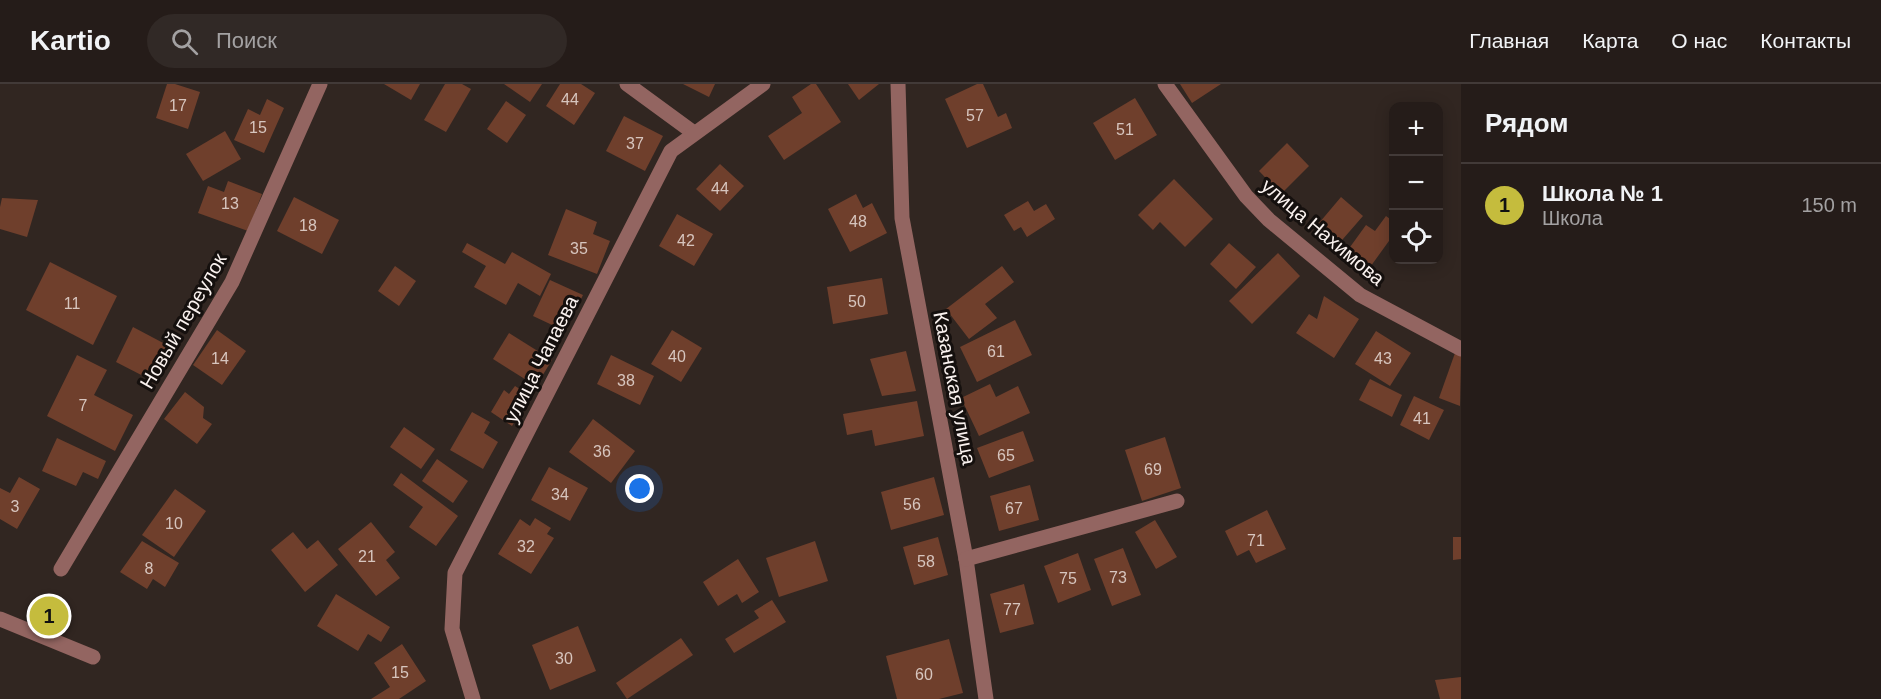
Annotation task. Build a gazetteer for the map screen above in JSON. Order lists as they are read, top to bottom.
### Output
{
  "streets": {
    "street": [
      "улица Нахимова",
      "Новый переулок",
      "улица Чапаева",
      "Казанская улица"
    ]
  },
  "house_numbers": [
    "44",
    "17",
    "57",
    "15",
    "51",
    "37",
    "44",
    "13",
    "48",
    "18",
    "42",
    "35",
    "50",
    "11",
    "61",
    "40",
    "14",
    "43",
    "38",
    "7",
    "41",
    "36",
    "65",
    "69",
    "34",
    "56",
    "3",
    "67",
    "10",
    "71",
    "32",
    "21",
    "58",
    "8",
    "73",
    "75",
    "77",
    "30",
    "15",
    "60"
  ],
  "page": {
    "header": "Kartio",
    "search": "Поиск",
    "nav": [
      "Главная",
      "Карта",
      "О нас",
      "Контакты"
    ],
    "heading": "Рядом",
    "map_buttons": ["+", "−"],
    "list": [
      {
        "mark": "1",
        "name": "Школа № 1",
        "note": "Школа",
        "value": "150 m"
      }
    ],
    "pins": "1"
  }
}
